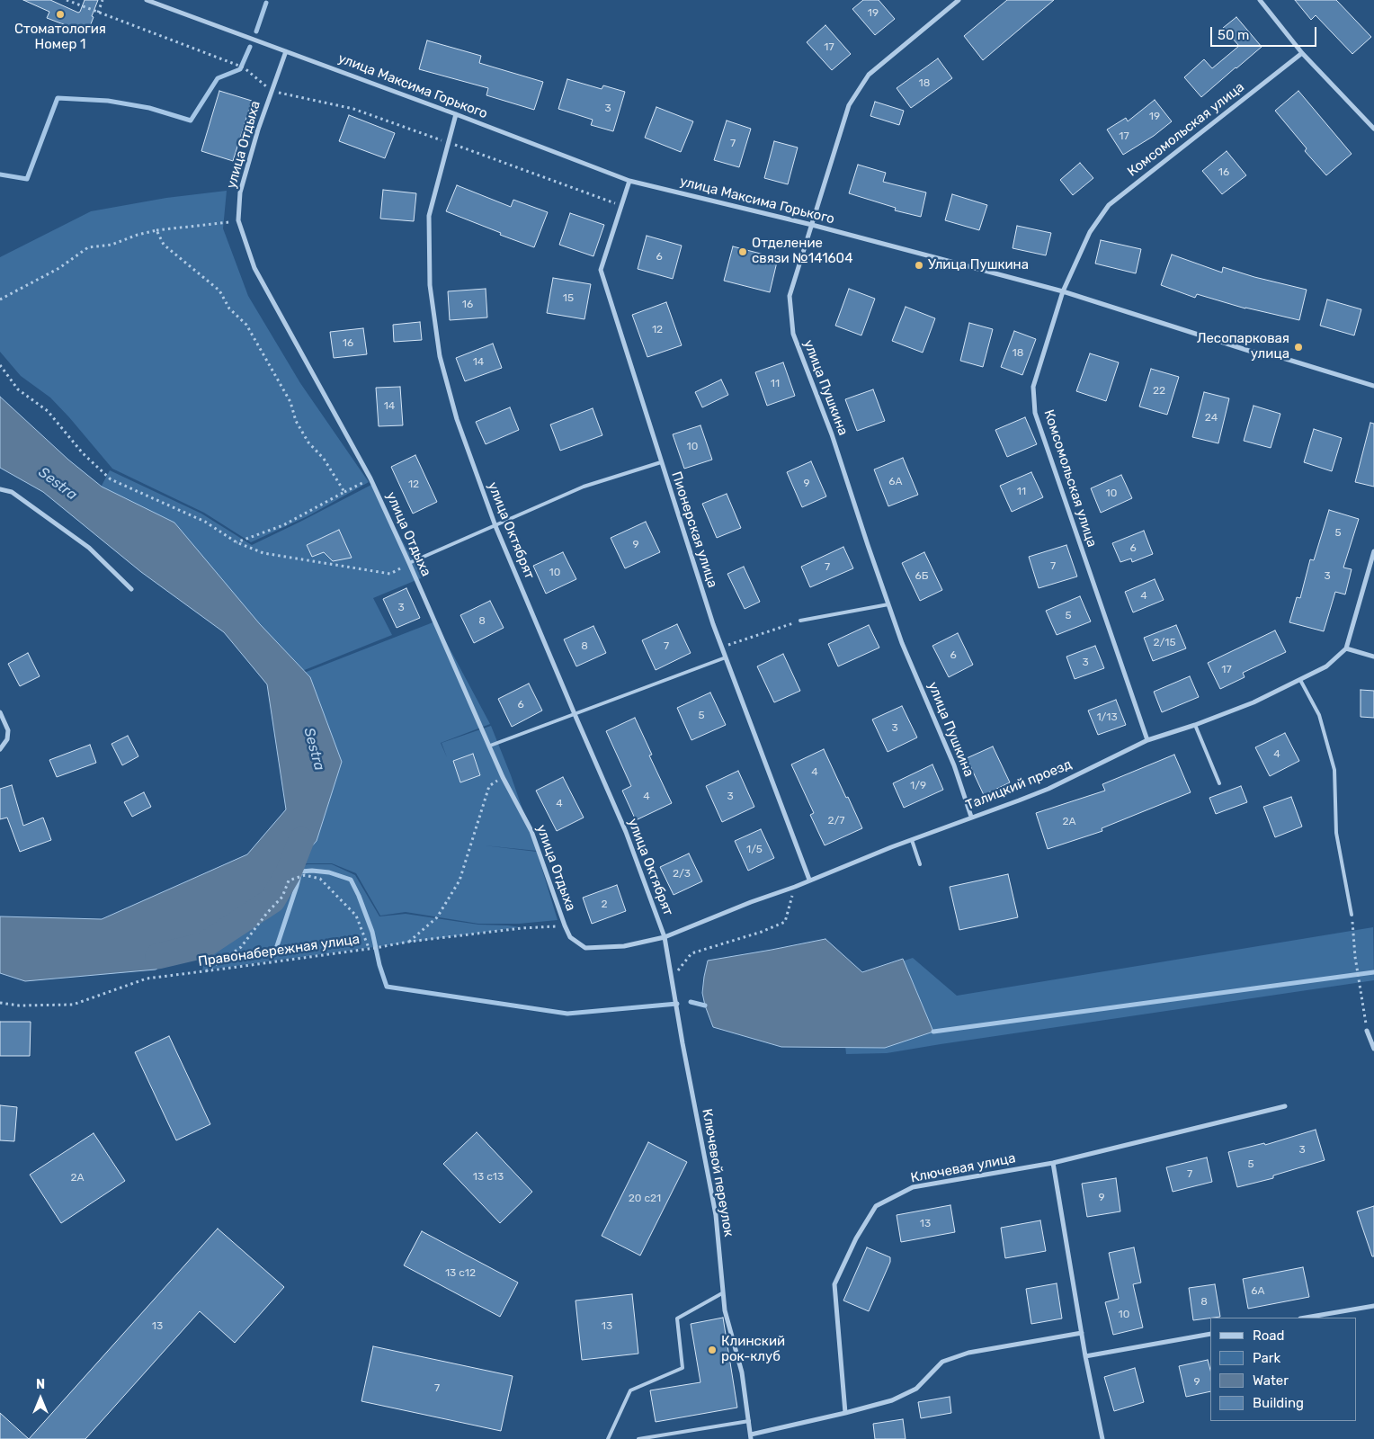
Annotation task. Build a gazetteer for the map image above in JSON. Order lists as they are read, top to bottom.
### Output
{
  "streets": {
    "street": [
      "улица Максима Горького",
      "Комсомольская улица",
      "улица Отдыха",
      "улица Пушкина",
      "Пионерская улица",
      "улица Октябрят",
      "Талицкий проезд",
      "Ключевая улица",
      "Ключевой переулок"
    ],
    "path": ["Правонабережная улица"]
  },
  "crossings": [
    ["улица Максима Горького", "Комсомольская улица"],
    ["улица Максима Горького", "улица Отдыха"],
    ["улица Максима Горького", "улица Пушкина"],
    ["улица Максима Горького", "Пионерская улица"],
    ["улица Максима Горького", "улица Октябрят"],
    ["Комсомольская улица", "Талицкий проезд"],
    ["улица Отдыха", "улица Октябрят"],
    ["улица Отдыха", "Талицкий проезд"],
    ["улица Отдыха", "Правонабережная улица"],
    ["улица Отдыха", "Ключевой переулок"],
    ["улица Пушкина", "Талицкий проезд"],
    ["Пионерская улица", "Талицкий проезд"],
    ["улица Октябрят", "Талицкий проезд"],
    ["улица Октябрят", "Ключевой переулок"],
    ["Талицкий проезд", "Ключевой переулок"]
  ],
  "water": ["Sestra"],
  "places": [
    "Стоматология Номер 1",
    "Отделение связи №141604",
    "Улица Пушкина",
    "Лесопарковая улица",
    "Клинский рок-клуб"
  ],
  "house_numbers": [
    "19",
    "17",
    "18",
    "3",
    "19",
    "17",
    "7",
    "16",
    "6",
    "15",
    "16",
    "12",
    "16",
    "18",
    "14",
    "11",
    "22",
    "14",
    "24",
    "10",
    "6А",
    "9",
    "12",
    "11",
    "10",
    "5",
    "9",
    "6",
    "7",
    "7",
    "10",
    "6Б",
    "3",
    "4",
    "3",
    "5",
    "8",
    "2/15",
    "8",
    "7",
    "6",
    "3",
    "17",
    "6",
    "5",
    "1/13",
    "3",
    "4",
    "4",
    "1/9",
    "4",
    "3",
    "4",
    "2/7",
    "2А",
    "1/5",
    "2/3",
    "2",
    "3",
    "5",
    "7",
    "13 с13",
    "2А",
    "9",
    "20 с21",
    "13",
    "13 с12",
    "6А",
    "8",
    "10",
    "13",
    "13",
    "9",
    "7"
  ],
  "legend": [
    "Road",
    "Park",
    "Water",
    "Building"
  ],
  "scale_bar": "50 m",
  "north": "top"
}
